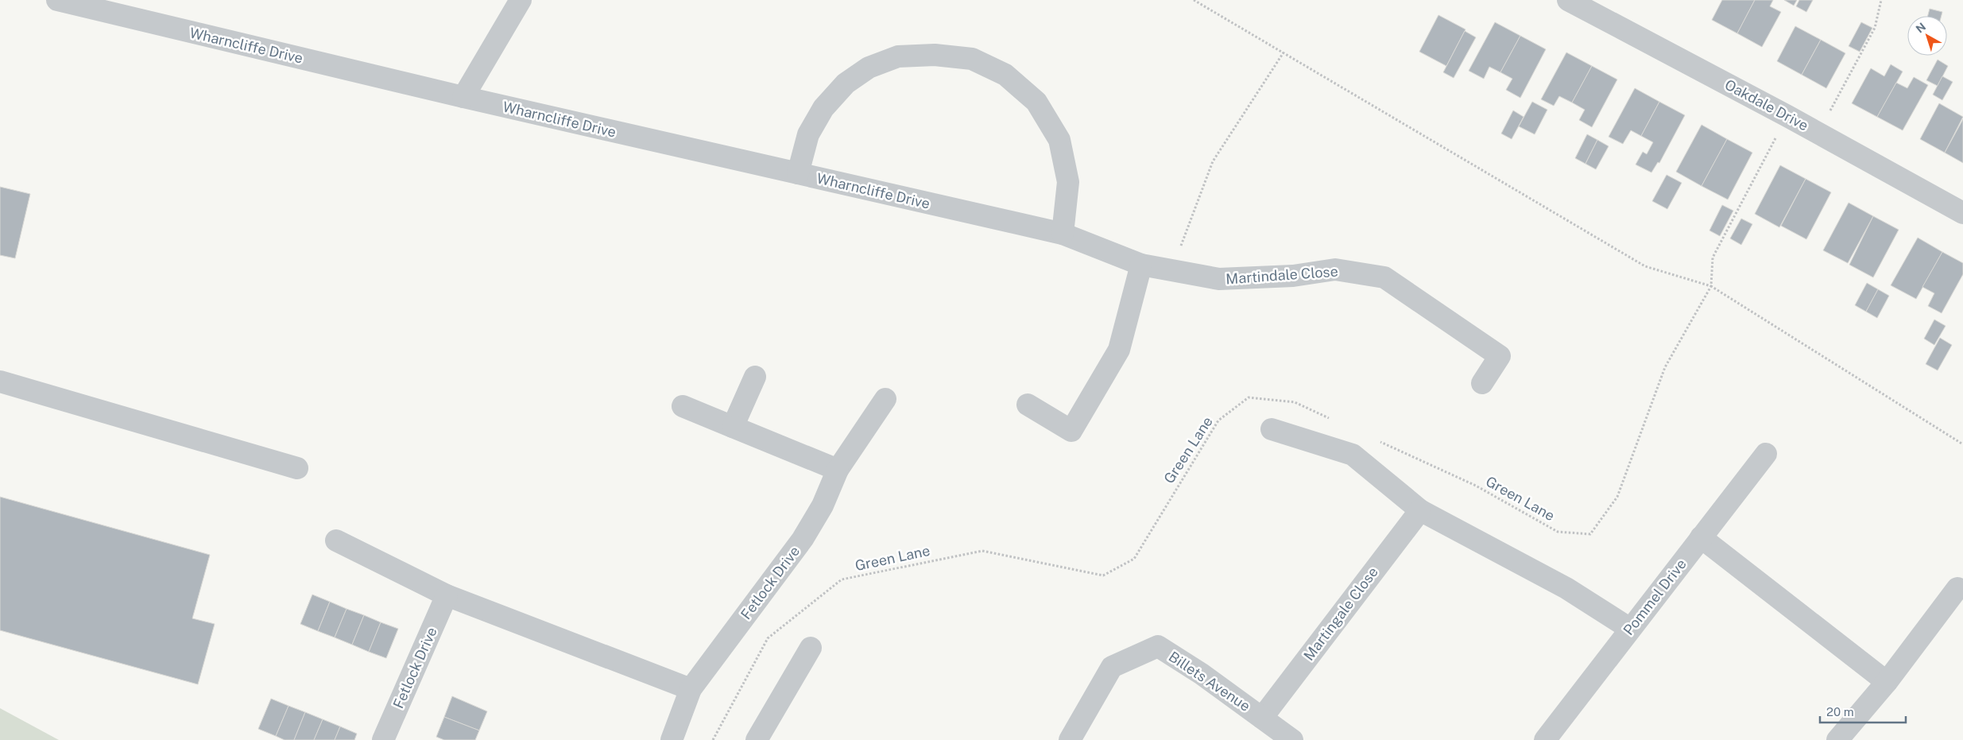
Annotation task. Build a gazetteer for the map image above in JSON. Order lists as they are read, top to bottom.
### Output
{
  "streets": {
    "street": [
      "Wharncliffe Drive",
      "Oakdale Drive",
      "Martindale Close",
      "Fetlock Drive",
      "Pommel Drive",
      "Martingale Close",
      "Billets Avenue"
    ],
    "path": ["Green Lane"]
  },
  "crossings": [
    ["Wharncliffe Drive", "Martindale Close"],
    ["Martingale Close", "Billets Avenue"]
  ],
  "scale_bar": "20 m",
  "north": "top left"
}
